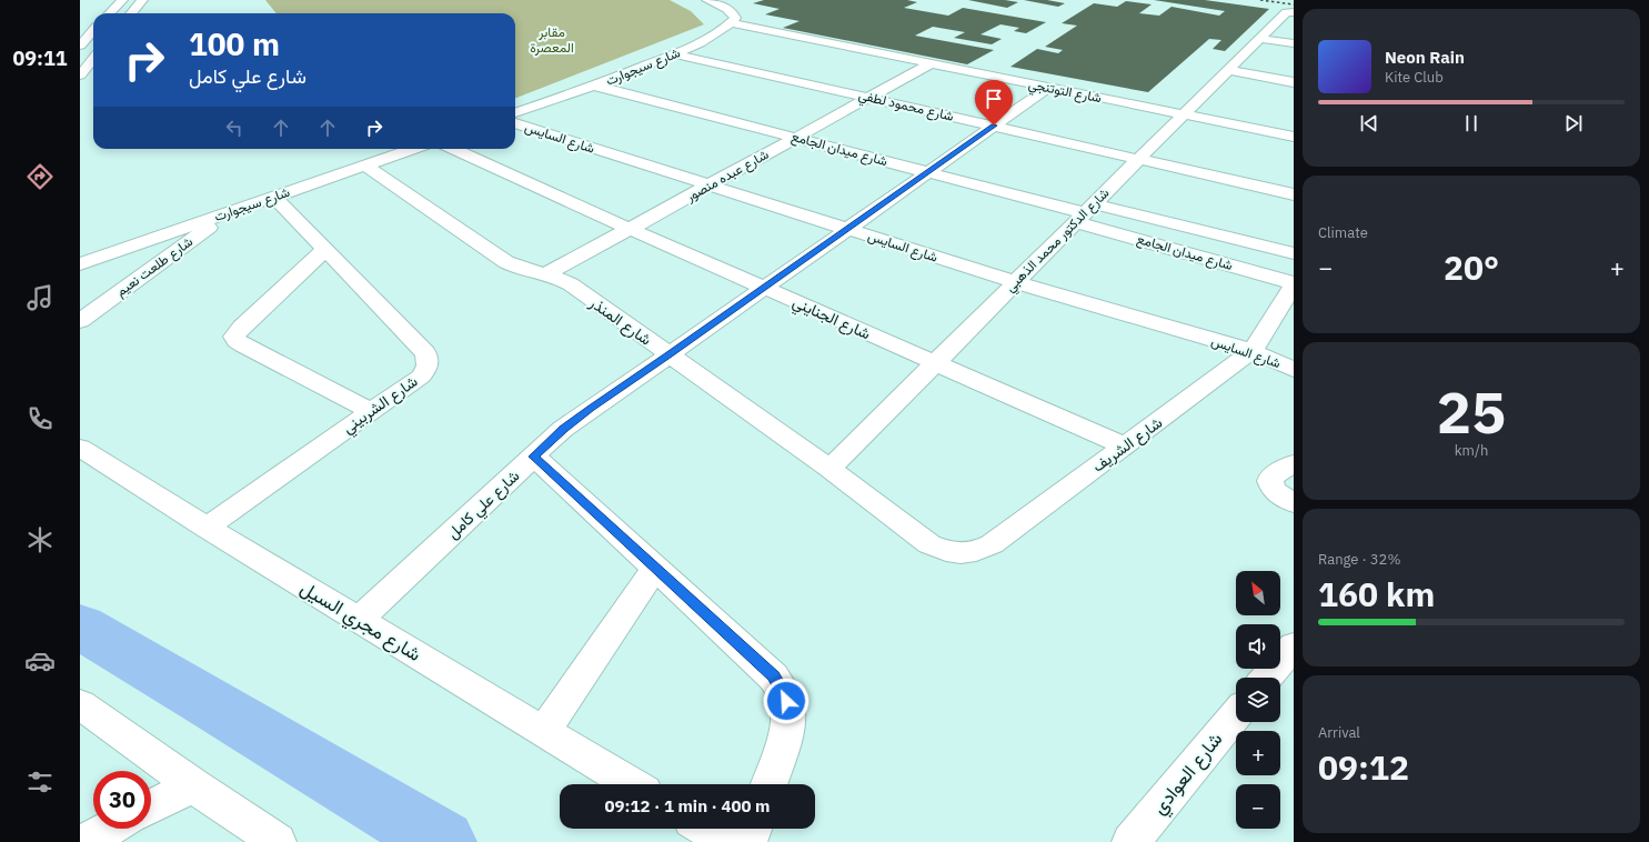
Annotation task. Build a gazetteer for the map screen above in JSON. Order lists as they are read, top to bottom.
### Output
{
  "streets": {
    "street": [
      "شارع سيجوارت",
      "شارع التوتنجي",
      "شارع محمود لطفي",
      "شارع السايس",
      "شارع ميدان الجامع",
      "شارع عبده منصور",
      "شارع الدكتور محمد الذهبي",
      "شارع طلعت نعيم",
      "شارع الجنايني",
      "شارع المنذر",
      "شارع الشربيني",
      "شارع الشريف",
      "شارع علي كامل",
      "شارع مجري السيل",
      "شارع العوادي"
    ]
  },
  "crossings": [
    ["شارع سيجوارت", "شارع التوتنجي"],
    ["شارع سيجوارت", "شارع محمود لطفي"],
    ["شارع سيجوارت", "شارع ميدان الجامع"],
    ["شارع سيجوارت", "شارع طلعت نعيم"],
    ["شارع سيجوارت", "شارع المنذر"],
    ["شارع سيجوارت", "شارع الشربيني"],
    ["شارع التوتنجي", "شارع عبده منصور"],
    ["شارع التوتنجي", "شارع الدكتور محمد الذهبي"],
    ["شارع التوتنجي", "شارع علي كامل"],
    ["شارع محمود لطفي", "شارع عبده منصور"],
    ["شارع محمود لطفي", "شارع الدكتور محمد الذهبي"],
    ["شارع محمود لطفي", "شارع علي كامل"],
    ["شارع السايس", "شارع عبده منصور"],
    ["شارع السايس", "شارع الدكتور محمد الذهبي"],
    ["شارع السايس", "شارع الشريف"],
    ["شارع السايس", "شارع علي كامل"],
    ["شارع ميدان الجامع", "شارع عبده منصور"],
    ["شارع ميدان الجامع", "شارع الدكتور محمد الذهبي"],
    ["شارع ميدان الجامع", "شارع الشريف"],
    ["شارع ميدان الجامع", "شارع علي كامل"],
    ["شارع عبده منصور", "شارع الجنايني"],
    ["شارع عبده منصور", "شارع المنذر"],
    ["شارع الدكتور محمد الذهبي", "شارع الجنايني"],
    ["شارع الدكتور محمد الذهبي", "شارع المنذر"],
    ["شارع الجنايني", "شارع الشريف"],
    ["شارع الجنايني", "شارع علي كامل"],
    ["شارع المنذر", "شارع الشريف"],
    ["شارع المنذر", "شارع علي كامل"],
    ["شارع الشربيني", "شارع مجري السيل"],
    ["شارع علي كامل", "شارع مجري السيل"]
  ],
  "parks": ["مقابر المعصرة"],
  "north": "top left",
  "page": {
    "tabs": "09:11",
    "turn": ["100 m", "شارع علي كامل"],
    "song": ["Neon Rain", "Kite Club"],
    "tile": [
      "Climate",
      ["25", "km/h"],
      ["Range · 32%", "160 km"],
      ["Arrival", "09:12"]
    ],
    "heat": ["−", "20°", "+"],
    "map_buttons": ["+", "−"],
    "limit": "30",
    "trip": "09:12 · 1 min · 400 m"
  }
}
